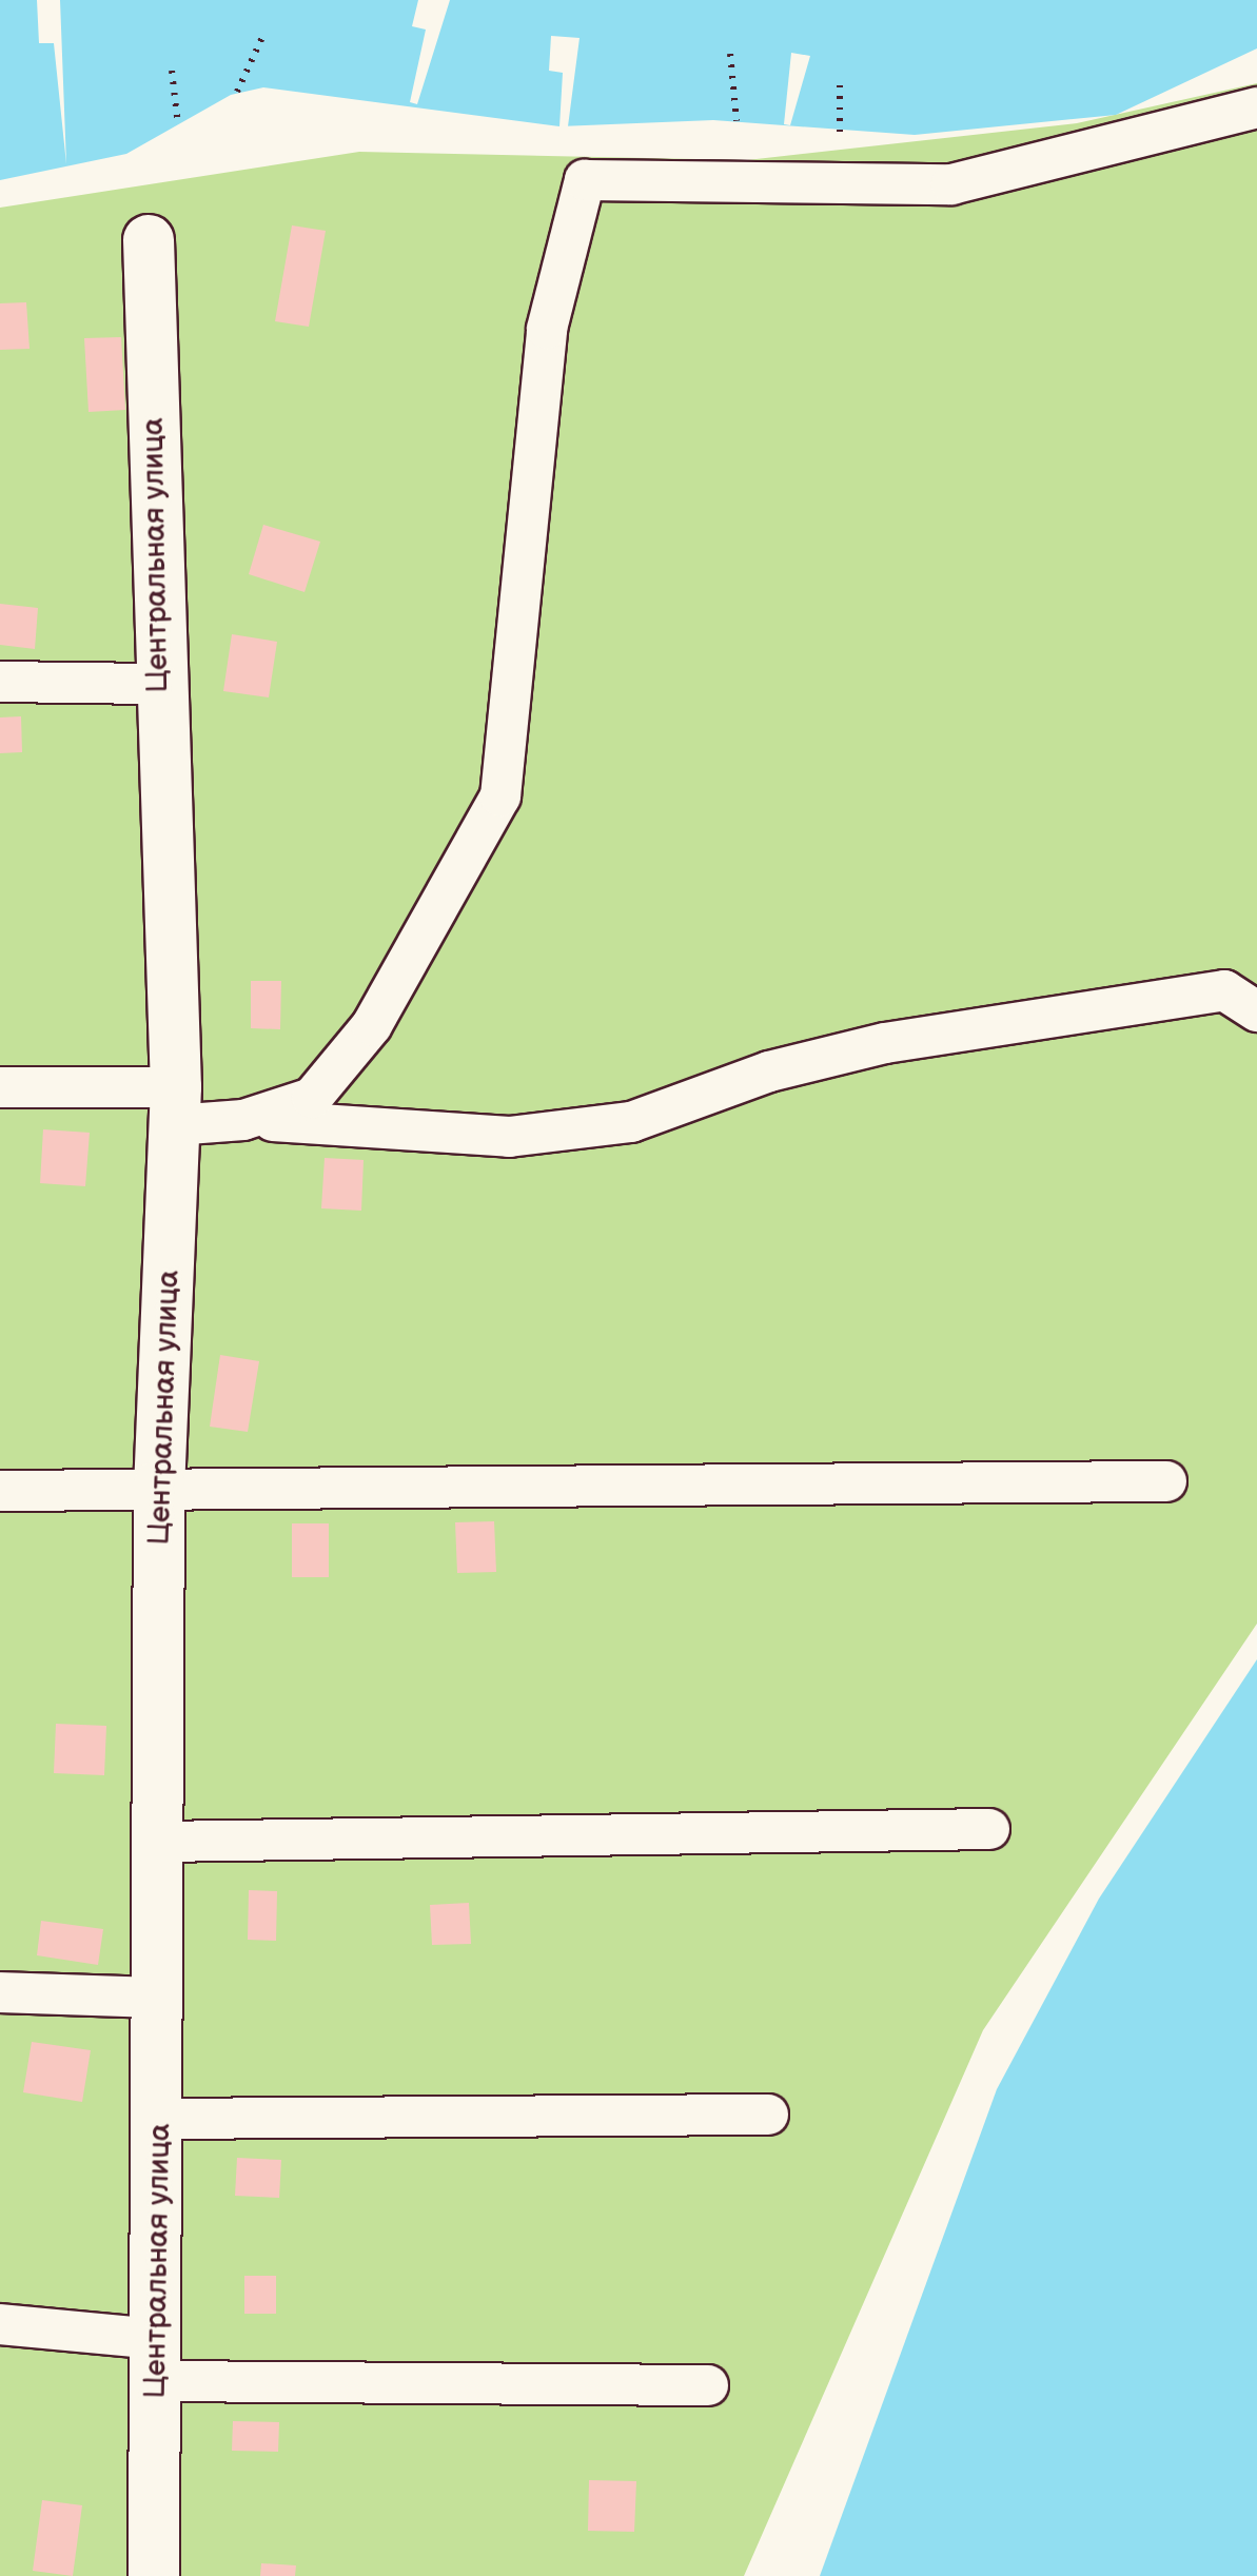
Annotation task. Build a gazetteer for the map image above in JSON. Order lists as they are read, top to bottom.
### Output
{
  "streets": {
    "street": ["Центральная улица"]
  }
}
